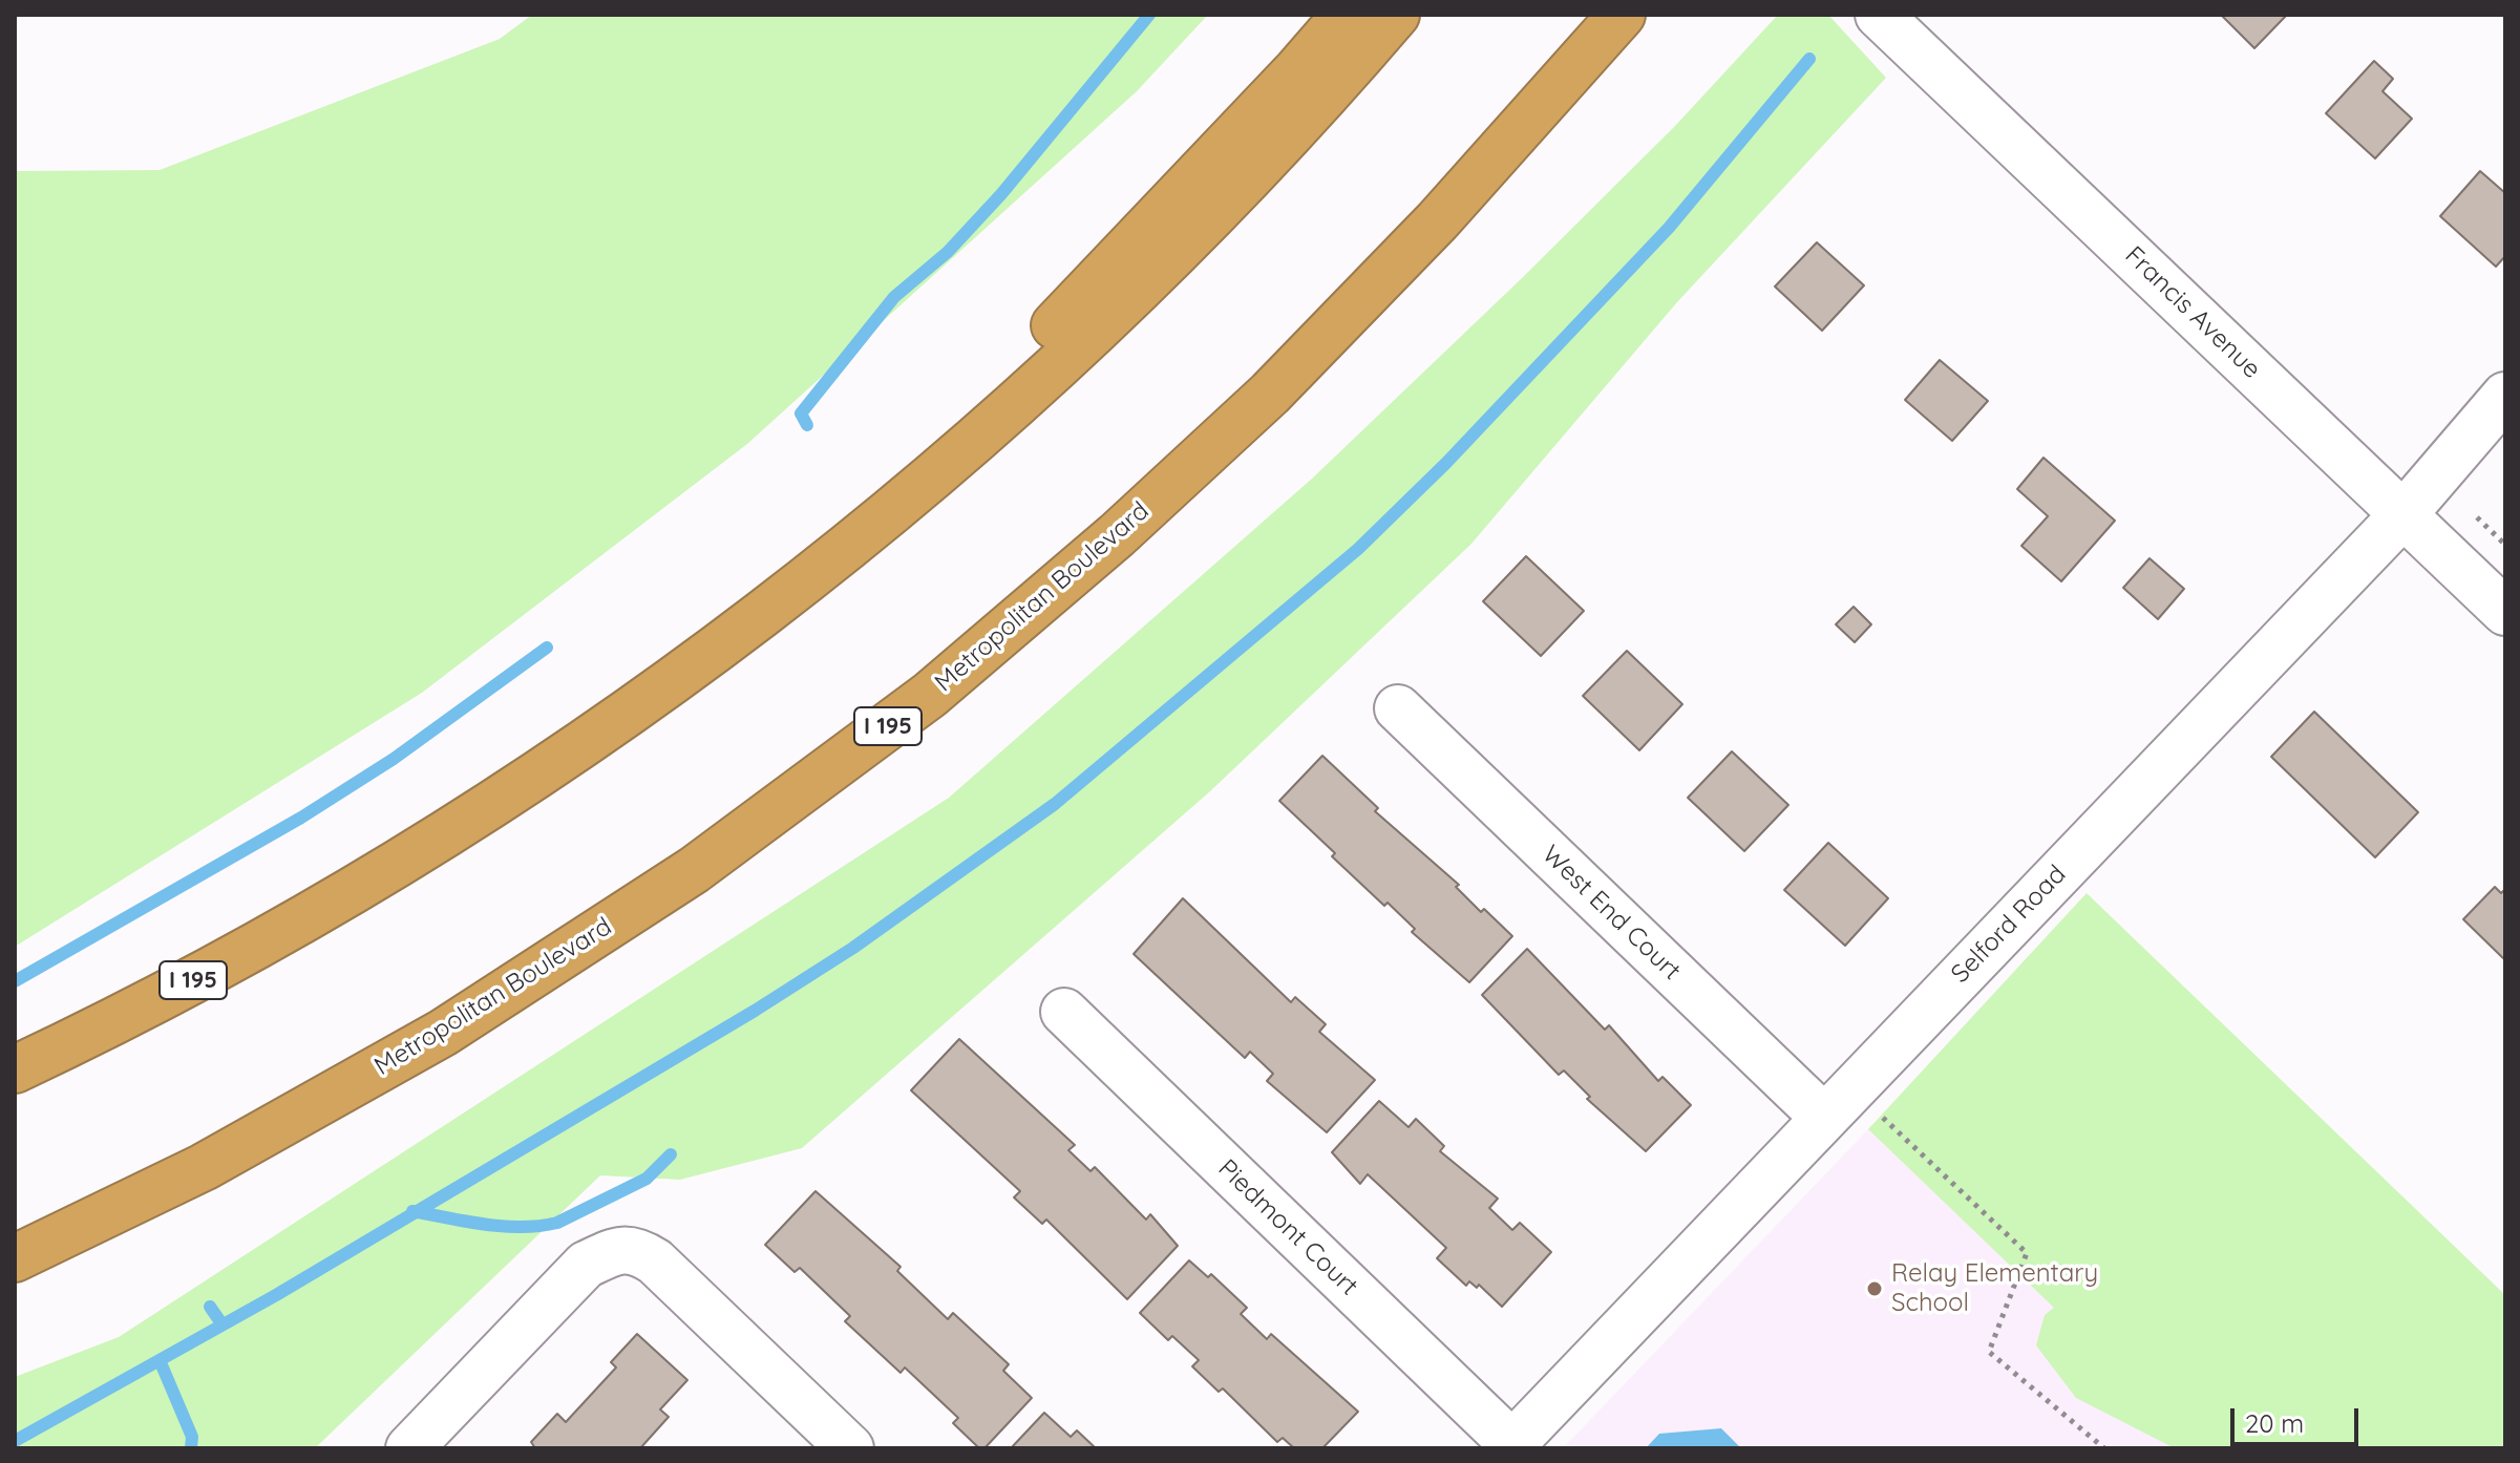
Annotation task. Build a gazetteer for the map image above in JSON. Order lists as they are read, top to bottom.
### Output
{
  "streets": {
    "highway": ["Metropolitan Boulevard", "I 195"],
    "street": [
      "Francis Avenue",
      "West End Court",
      "Selford Road",
      "Piedmont Court"
    ]
  },
  "crossings": [
    ["Francis Avenue", "Selford Road"],
    ["West End Court", "Selford Road"],
    ["Selford Road", "Piedmont Court"]
  ],
  "places": ["Relay Elementary School"],
  "scale_bar": "20 m"
}
